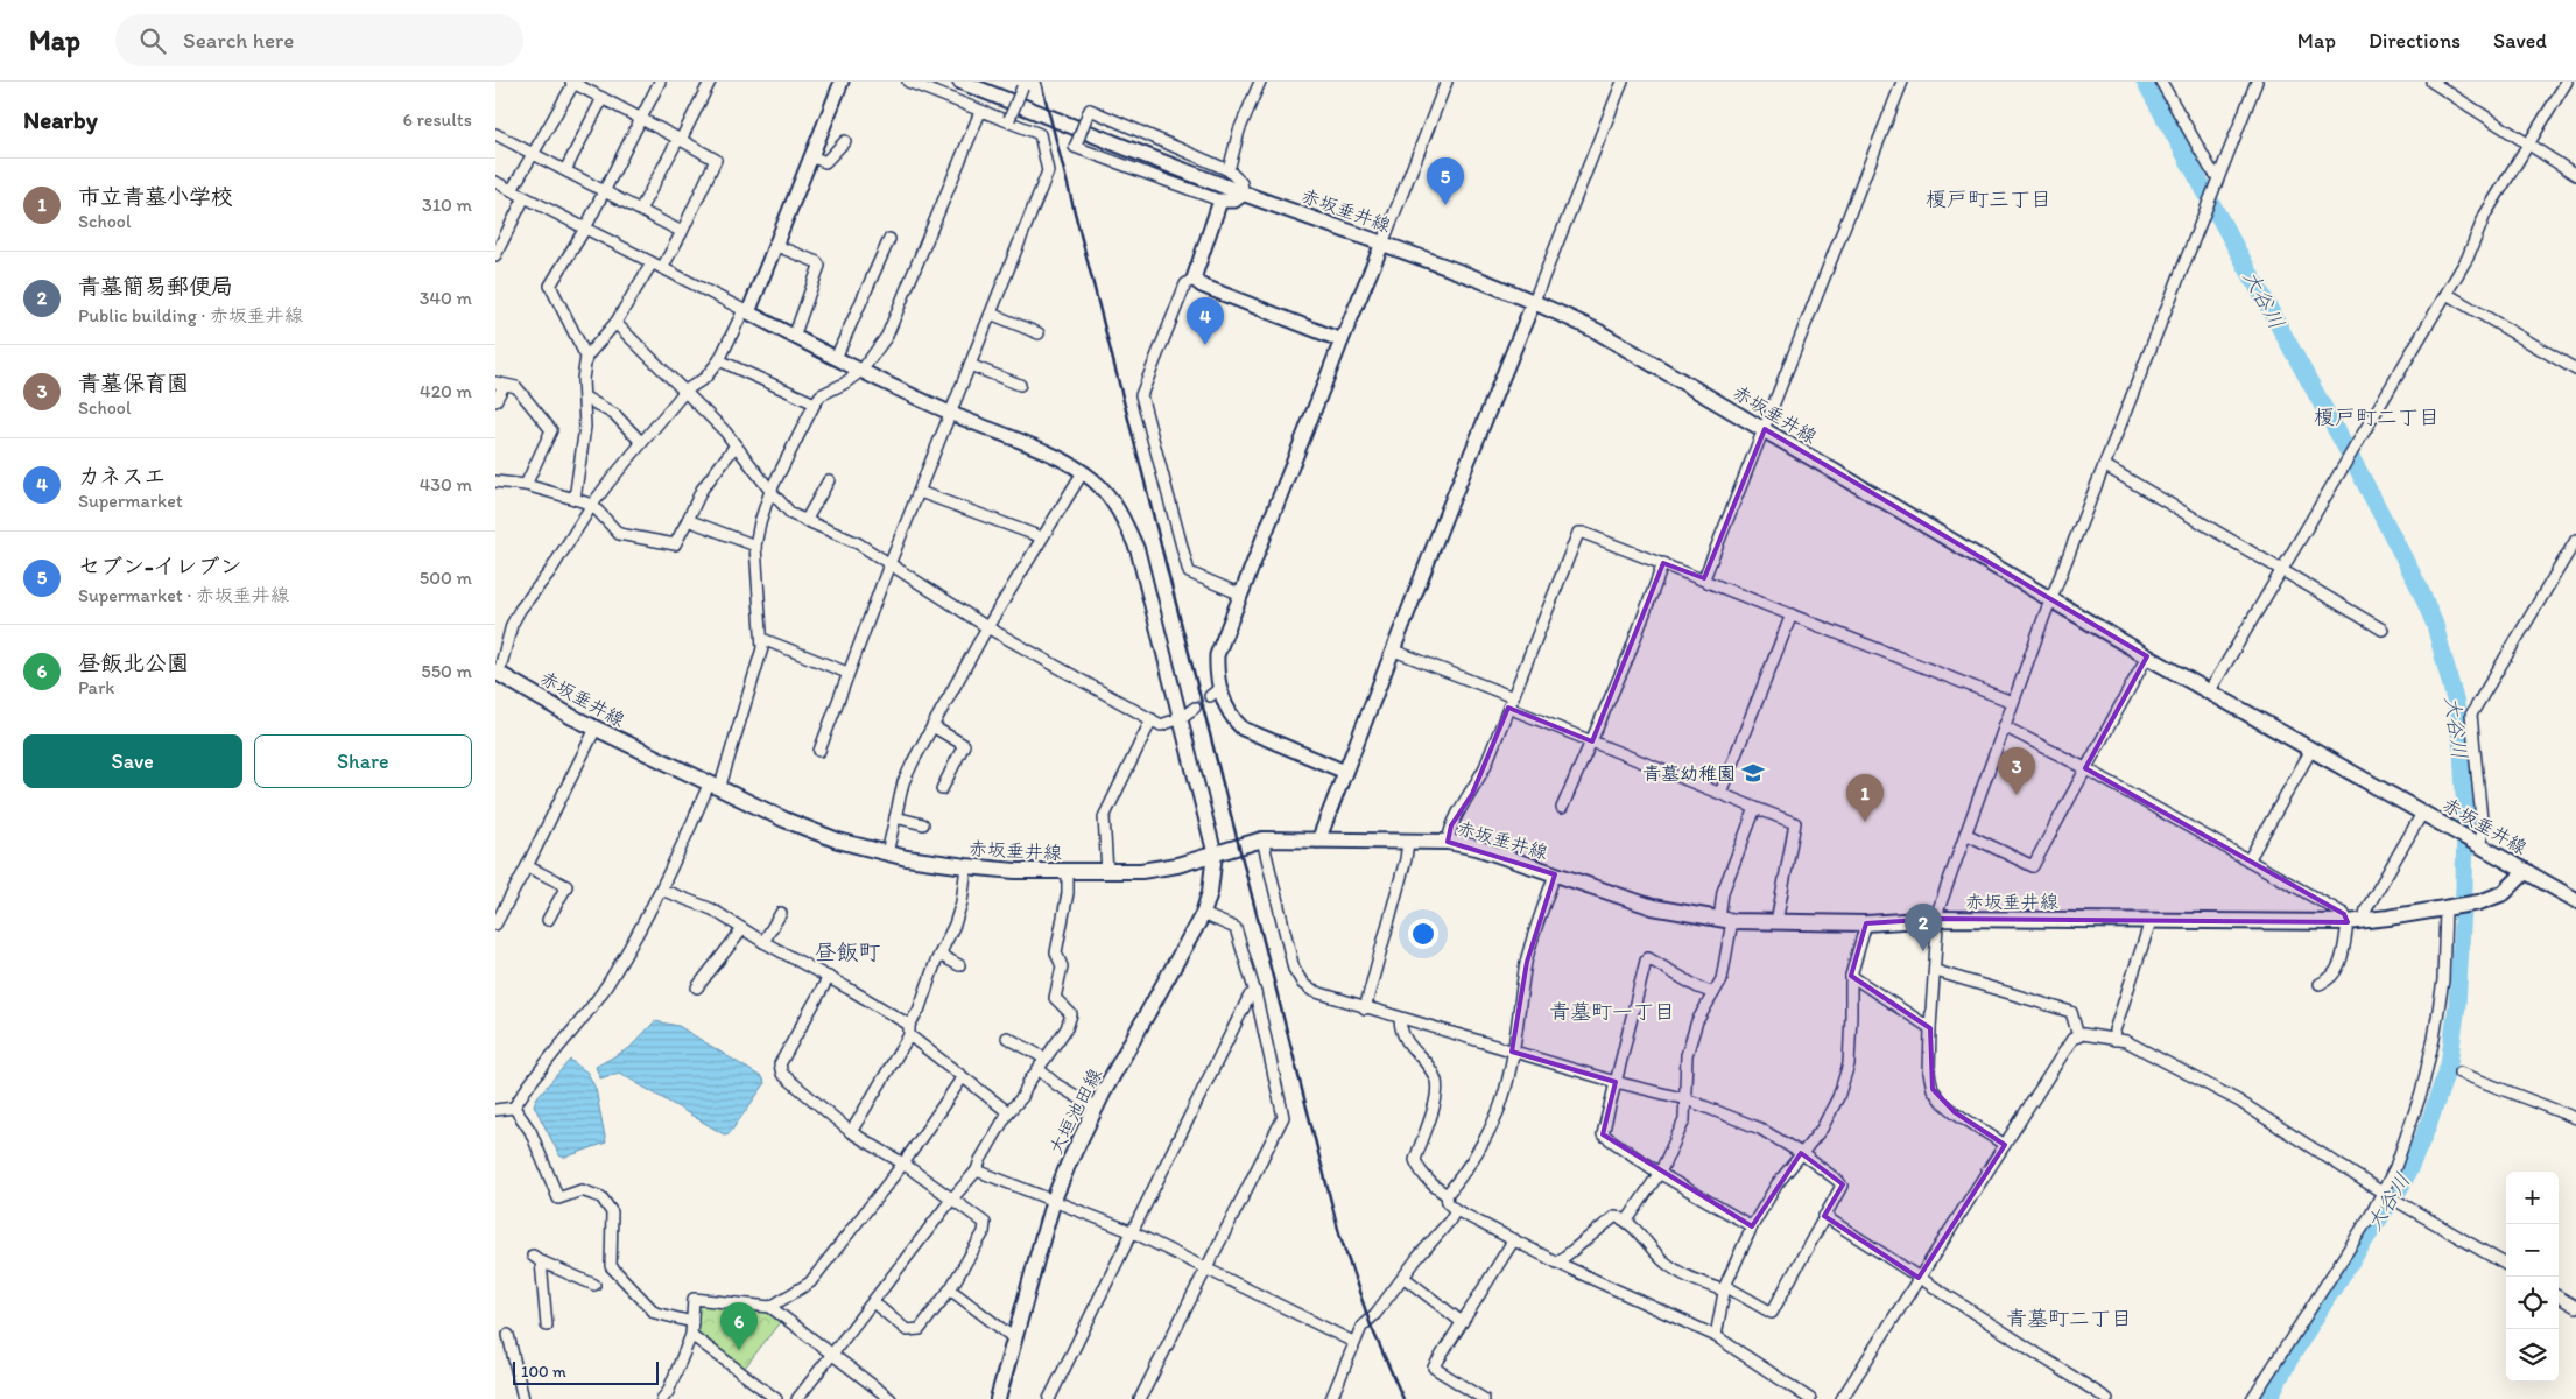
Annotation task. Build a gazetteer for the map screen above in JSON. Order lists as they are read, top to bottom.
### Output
{
  "streets": {
    "main road": ["赤坂垂井線", "大垣池田線"]
  },
  "crossings": [
    ["赤坂垂井線", "大垣池田線"]
  ],
  "districts": [
    "榎戸町三丁目",
    "榎戸町二丁目",
    "昼飯町",
    "青墓町一丁目",
    "青墓町二丁目"
  ],
  "water": ["大谷川"],
  "places": {
    "school or university": ["青墓幼稚園"]
  },
  "scale_bar": "100 m",
  "page": {
    "header": "Map",
    "search": "Search here",
    "nav": ["Map", "Directions", "Saved"],
    "heading": ["Nearby", "6 results"],
    "list": [
      {
        "mark": "1",
        "name": "市立青墓小学校",
        "note": "School",
        "value": "310 m"
      },
      {
        "mark": "2",
        "name": "青墓簡易郵便局",
        "note": "Public building · 赤坂垂井線",
        "value": "340 m"
      },
      {
        "mark": "3",
        "name": "青墓保育園",
        "note": "School",
        "value": "420 m"
      },
      {
        "mark": "4",
        "name": "カネスエ",
        "note": "Supermarket",
        "value": "430 m"
      },
      {
        "mark": "5",
        "name": "セブン-イレブン",
        "note": "Supermarket · 赤坂垂井線",
        "value": "500 m"
      },
      {
        "mark": "6",
        "name": "昼飯北公園",
        "note": "Park",
        "value": "550 m"
      }
    ],
    "pins": [
      "5",
      "4",
      "3",
      "1",
      "2",
      "6"
    ],
    "buttons": ["Save", "Share"],
    "map_buttons": ["+", "−"],
    "scale": "100 m"
  }
}
